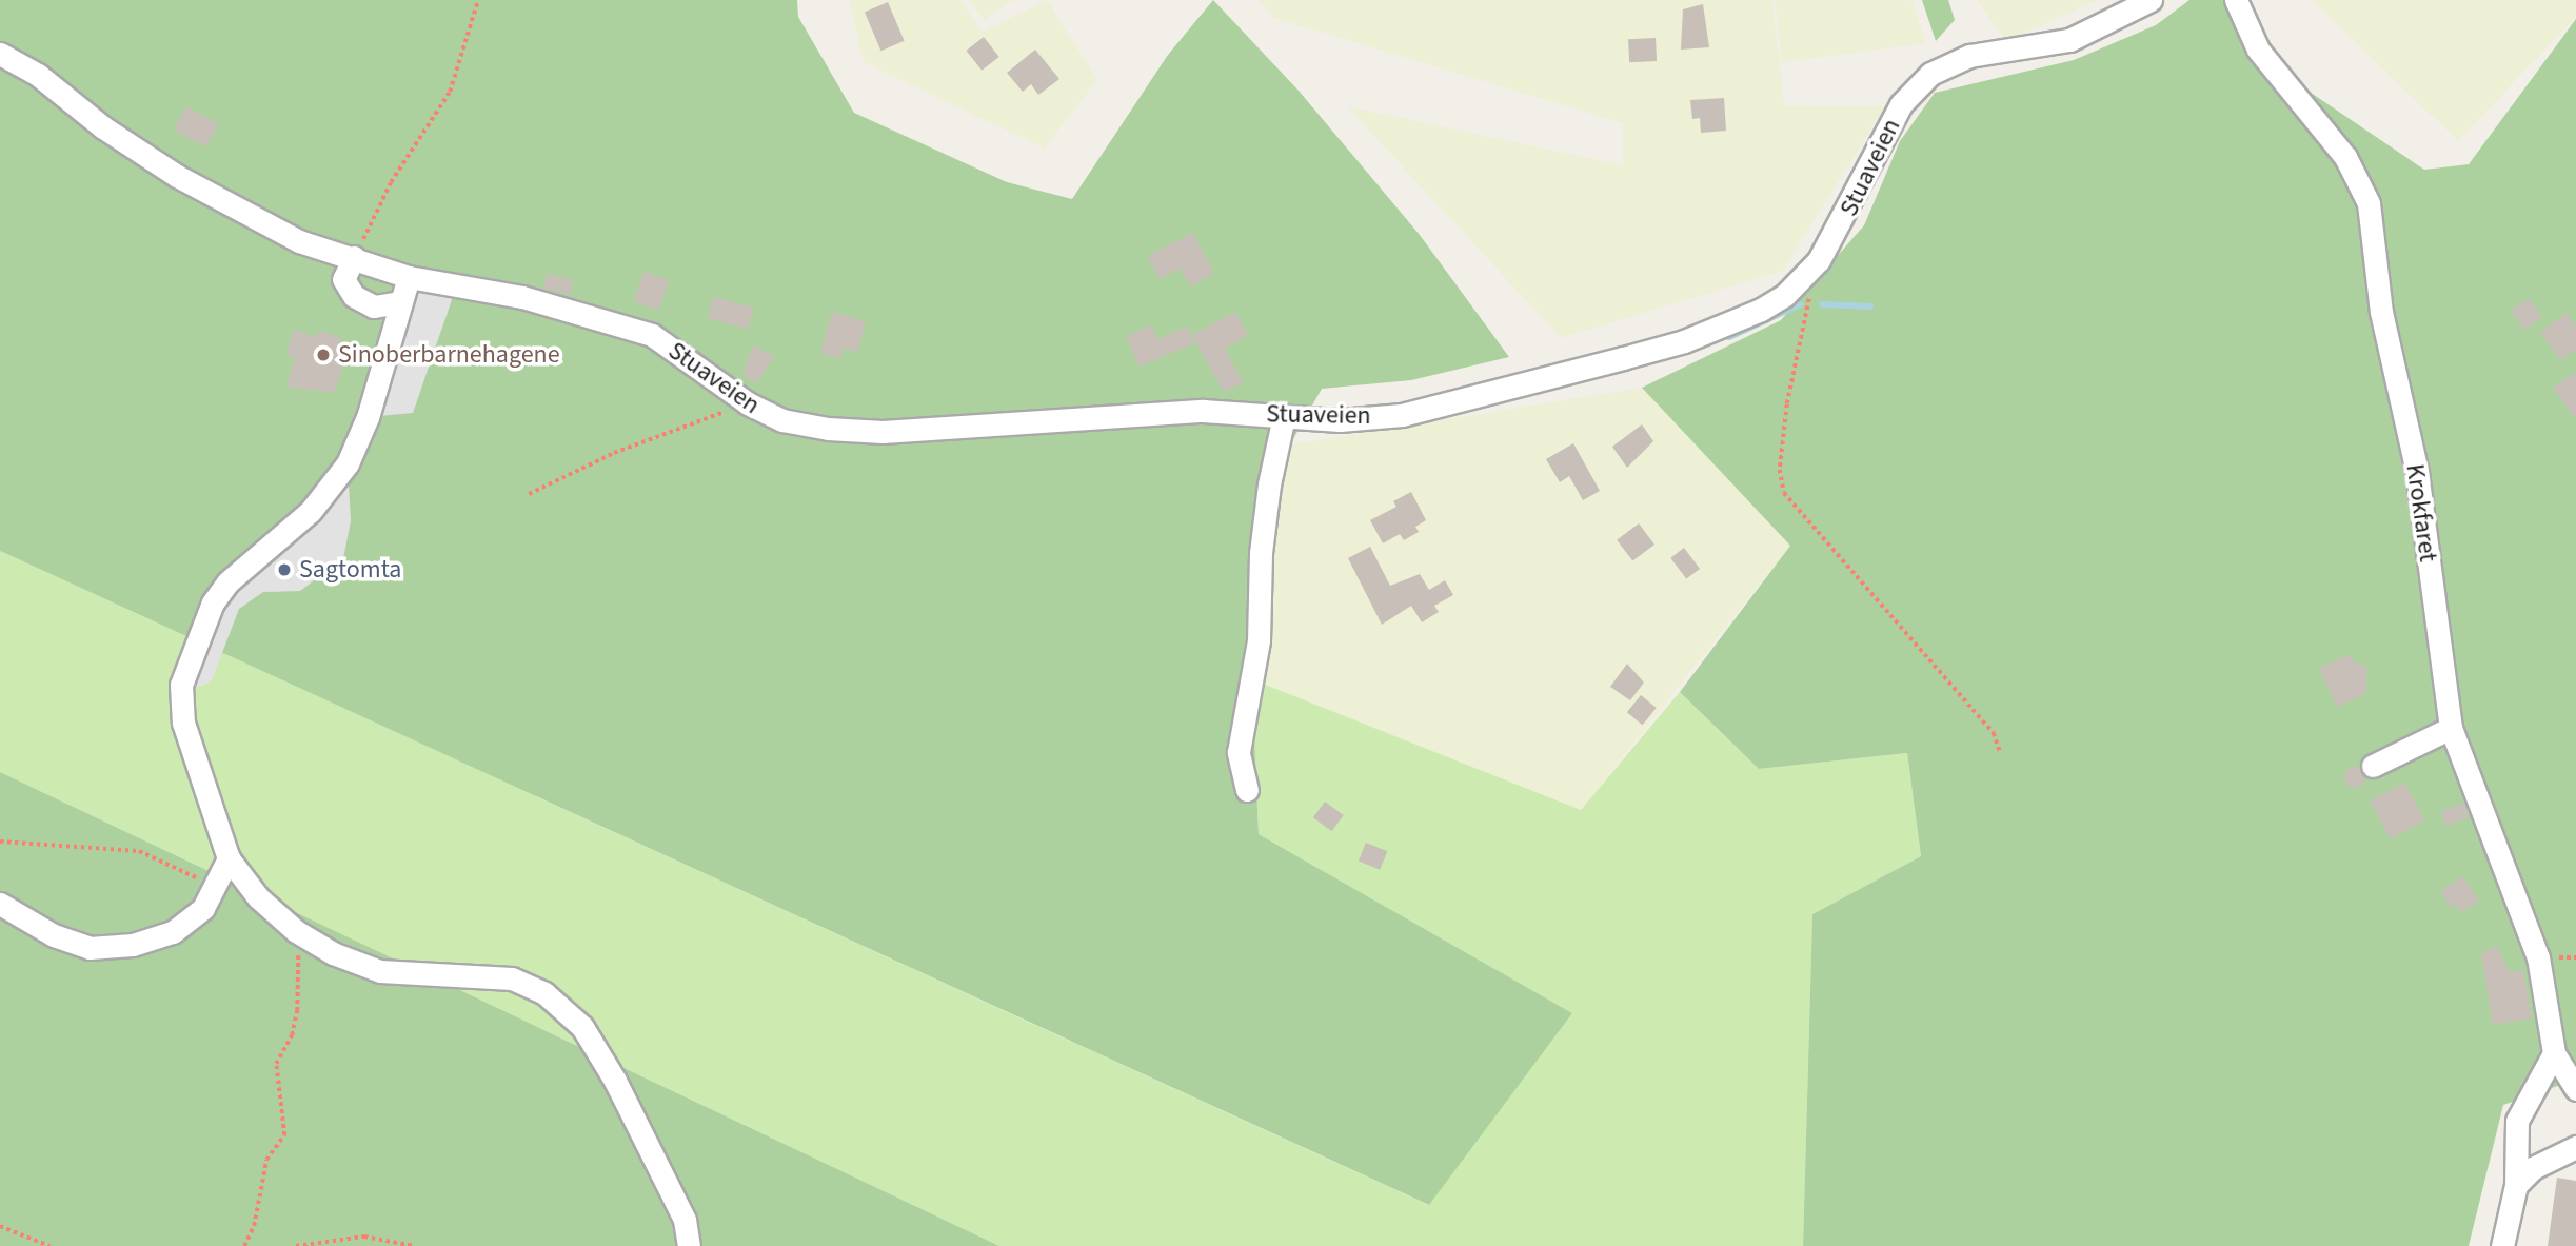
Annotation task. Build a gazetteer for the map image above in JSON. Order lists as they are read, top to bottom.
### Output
{
  "streets": {
    "street": ["Stuaveien", "Krokfaret"]
  },
  "places": ["Sinoberbarnehagene", "Sagtomta"]
}
